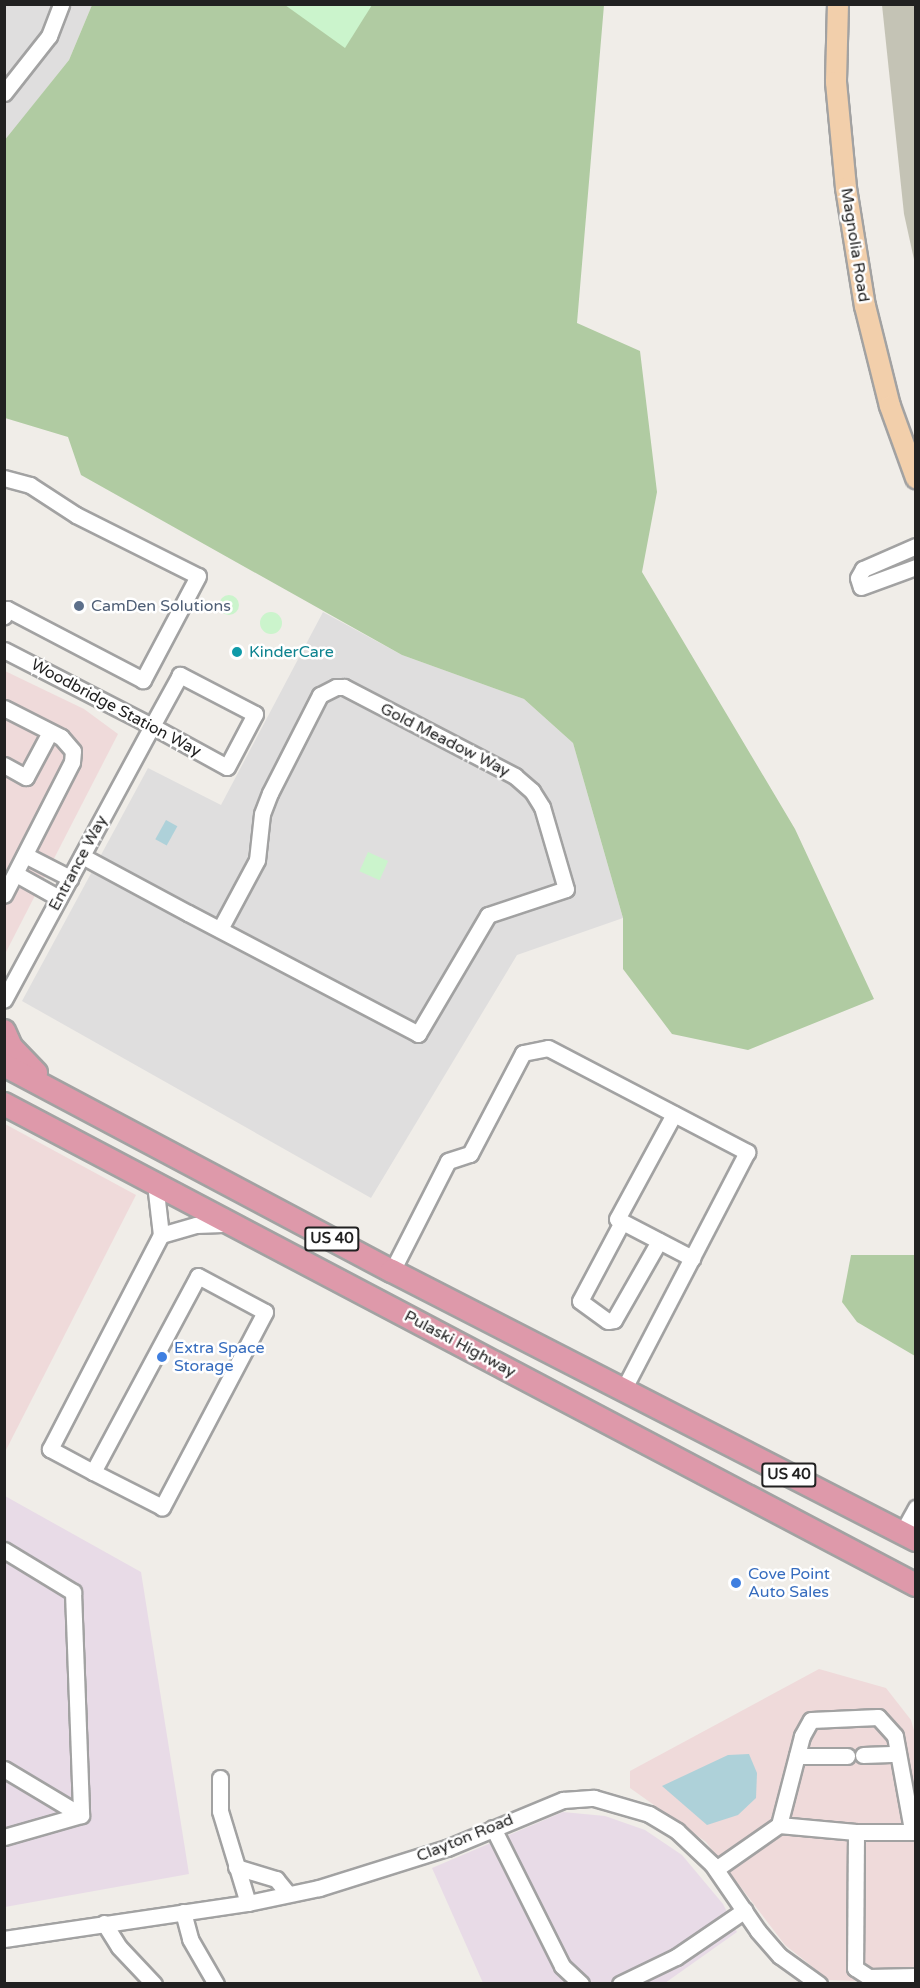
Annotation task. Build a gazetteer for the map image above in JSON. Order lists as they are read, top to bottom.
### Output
{
  "streets": {
    "highway": ["US 40", "Pulaski Highway"],
    "main road": ["Magnolia Road"],
    "street": [
      "Woodbridge Station Way",
      "Gold Meadow Way",
      "Entrance Way",
      "Clayton Road"
    ]
  },
  "crossings": [
    ["Woodbridge Station Way", "Entrance Way"],
    ["Gold Meadow Way", "Entrance Way"]
  ],
  "places": [
    "CamDen Solutions",
    "KinderCare",
    "Extra Space Storage",
    "Cove Point Auto Sales"
  ]
}
